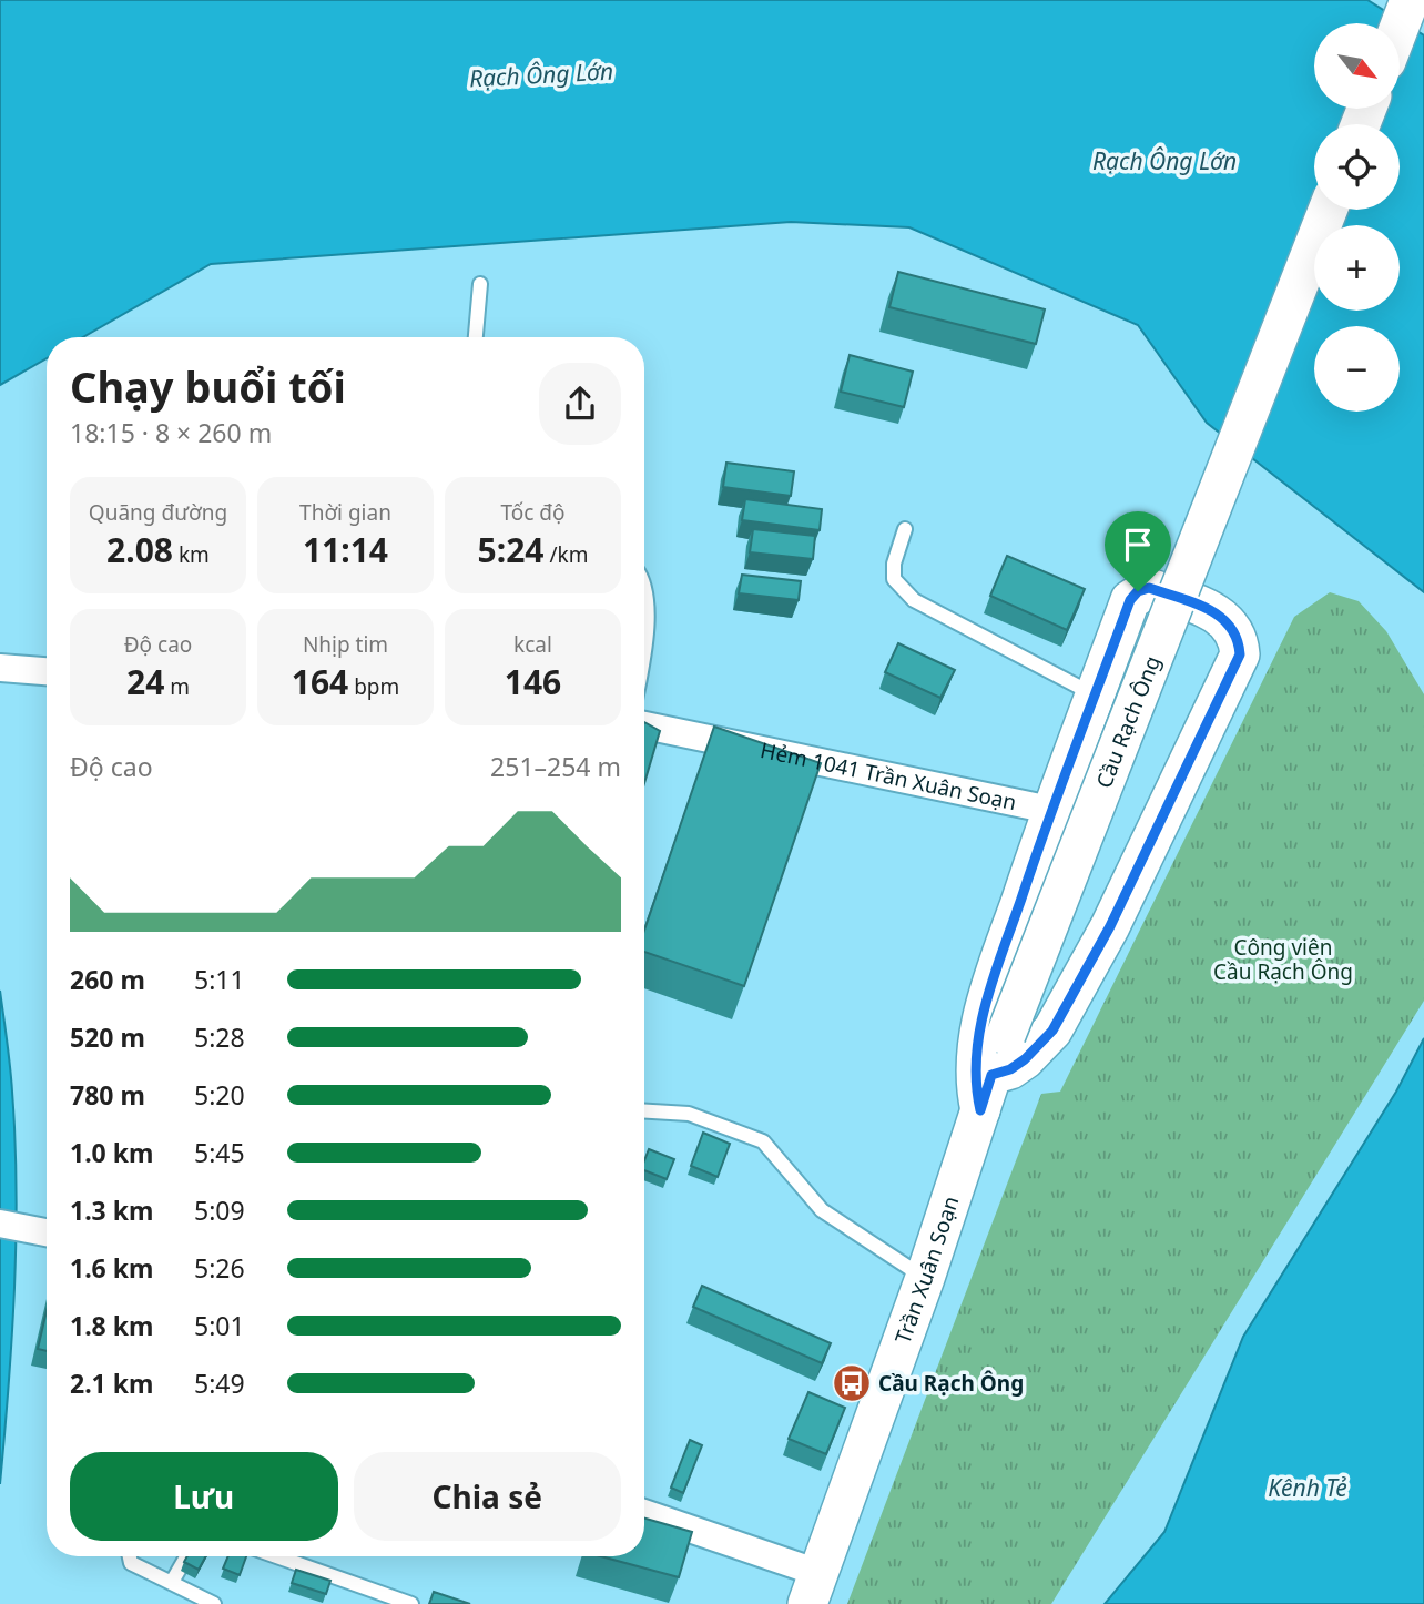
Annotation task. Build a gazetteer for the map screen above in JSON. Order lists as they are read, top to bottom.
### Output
{
  "streets": {
    "main road": ["Cầu Rạch Ông", "Trần Xuân Soạn"],
    "street": ["Hẻm 1041 Trần Xuân Soạn"]
  },
  "crossings": [
    ["Cầu Rạch Ông", "Trần Xuân Soạn"],
    ["Hẻm 1041 Trần Xuân Soạn", "Trần Xuân Soạn"]
  ],
  "water": ["Rạch Ông Lớn", "Kênh Tẻ"],
  "parks": ["Công viên Cầu Rạch Ông"],
  "places": {
    "bus stop": ["Cầu Rạch Ông"]
  },
  "north": "bottom right",
  "page": {
    "map_buttons": ["+", "−"],
    "heading": ["Chạy buổi tối", "18:15 · 8 × 260 m"],
    "stats": [
      ["Quãng đường", "2.08 km"],
      ["Thời gian", "11:14"],
      ["Tốc độ", "5:24 /km"],
      ["Độ cao", "24 m"],
      ["Nhịp tim", "164 bpm"],
      ["kcal", "146"]
    ],
    "chart": ["Độ cao", "251–254 m"],
    "list": [
      {
        "name": "260 m",
        "note": "5:11"
      },
      {
        "name": "520 m",
        "note": "5:28"
      },
      {
        "name": "780 m",
        "note": "5:20"
      },
      {
        "name": "1.0 km",
        "note": "5:45"
      },
      {
        "name": "1.3 km",
        "note": "5:09"
      },
      {
        "name": "1.6 km",
        "note": "5:26"
      },
      {
        "name": "1.8 km",
        "note": "5:01"
      },
      {
        "name": "2.1 km",
        "note": "5:49"
      }
    ],
    "buttons": ["Lưu", "Chia sẻ"]
  }
}
